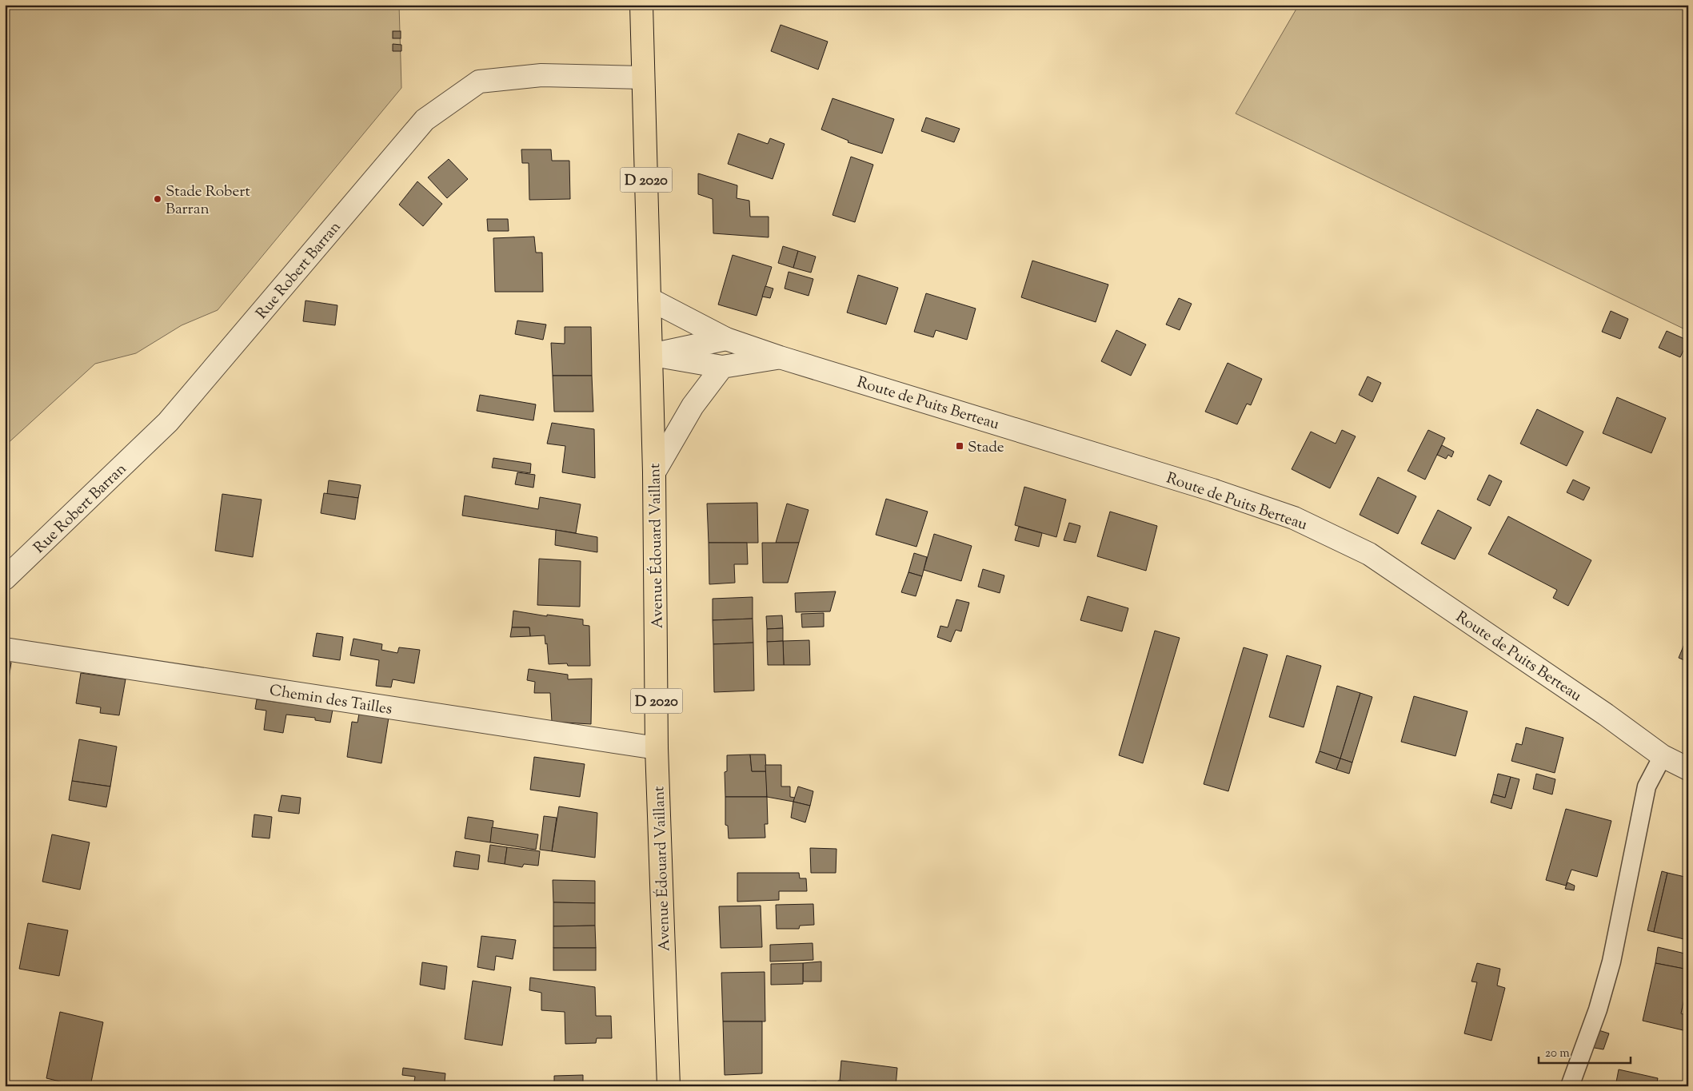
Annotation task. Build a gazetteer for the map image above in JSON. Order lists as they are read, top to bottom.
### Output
{
  "streets": {
    "main road": ["D 2020", "Avenue Édouard Vaillant"],
    "street": ["Rue Robert Barran", "Route de Puits Berteau", "Chemin des Tailles"]
  },
  "crossings": [
    ["Rue Robert Barran", "Avenue Édouard Vaillant"],
    ["Route de Puits Berteau", "Avenue Édouard Vaillant"],
    ["Avenue Édouard Vaillant", "Chemin des Tailles"]
  ],
  "places": {
    "other": ["Stade Robert Barran"],
    "transit": ["Stade"]
  },
  "scale_bar": "20 m"
}
